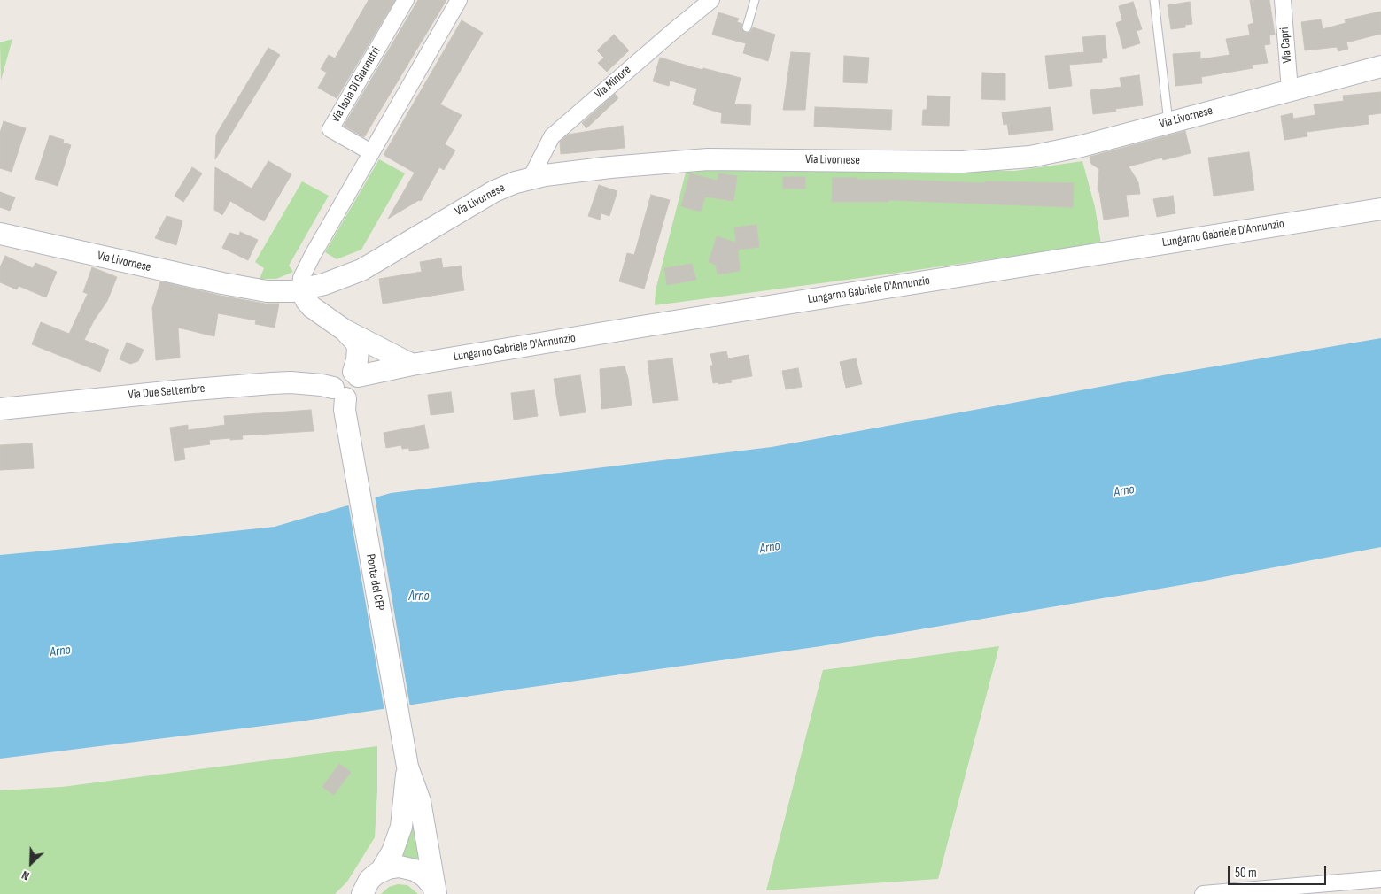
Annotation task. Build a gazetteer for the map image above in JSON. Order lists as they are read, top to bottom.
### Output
{
  "streets": {
    "main road": [
      "Via Livornese",
      "Lungarno Gabriele D'Annunzio",
      "Via Due Settembre",
      "Ponte del CEP"
    ],
    "street": ["Via Capri", "Via Minore", "Via Isola Di Giannutri"]
  },
  "crossings": [
    ["Via Capri", "Via Livornese"],
    ["Via Minore", "Via Livornese"],
    ["Lungarno Gabriele D'Annunzio", "Via Due Settembre"],
    ["Lungarno Gabriele D'Annunzio", "Ponte del CEP"],
    ["Via Due Settembre", "Ponte del CEP"]
  ],
  "water": ["Arno"],
  "scale_bar": "50 m",
  "north": "bottom left"
}
